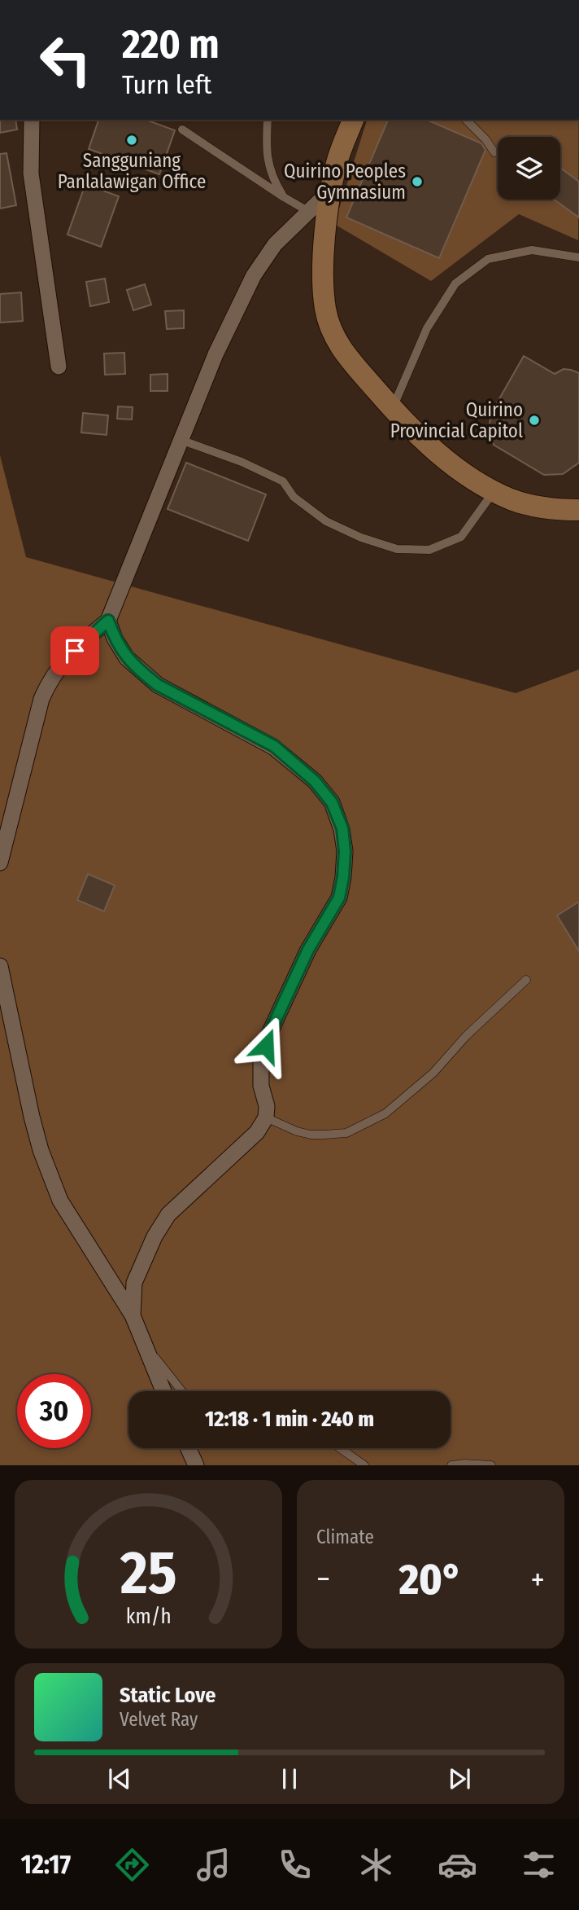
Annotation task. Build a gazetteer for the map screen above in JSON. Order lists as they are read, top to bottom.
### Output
{
  "places": ["Sangguniang Panlalawigan Office", "Quirino Peoples Gymnasium", "Quirino Provincial Capitol"],
  "page": {
    "turn": ["220 m", "Turn left"],
    "limit": "30",
    "trip": "12:18 · 1 min · 240 m",
    "tile": "Climate",
    "heat": ["−", "20°", "+"],
    "song": ["Static Love", "Velvet Ray"],
    "tabs": "12:17",
    "gauge": ["25", "km/h"]
  }
}
